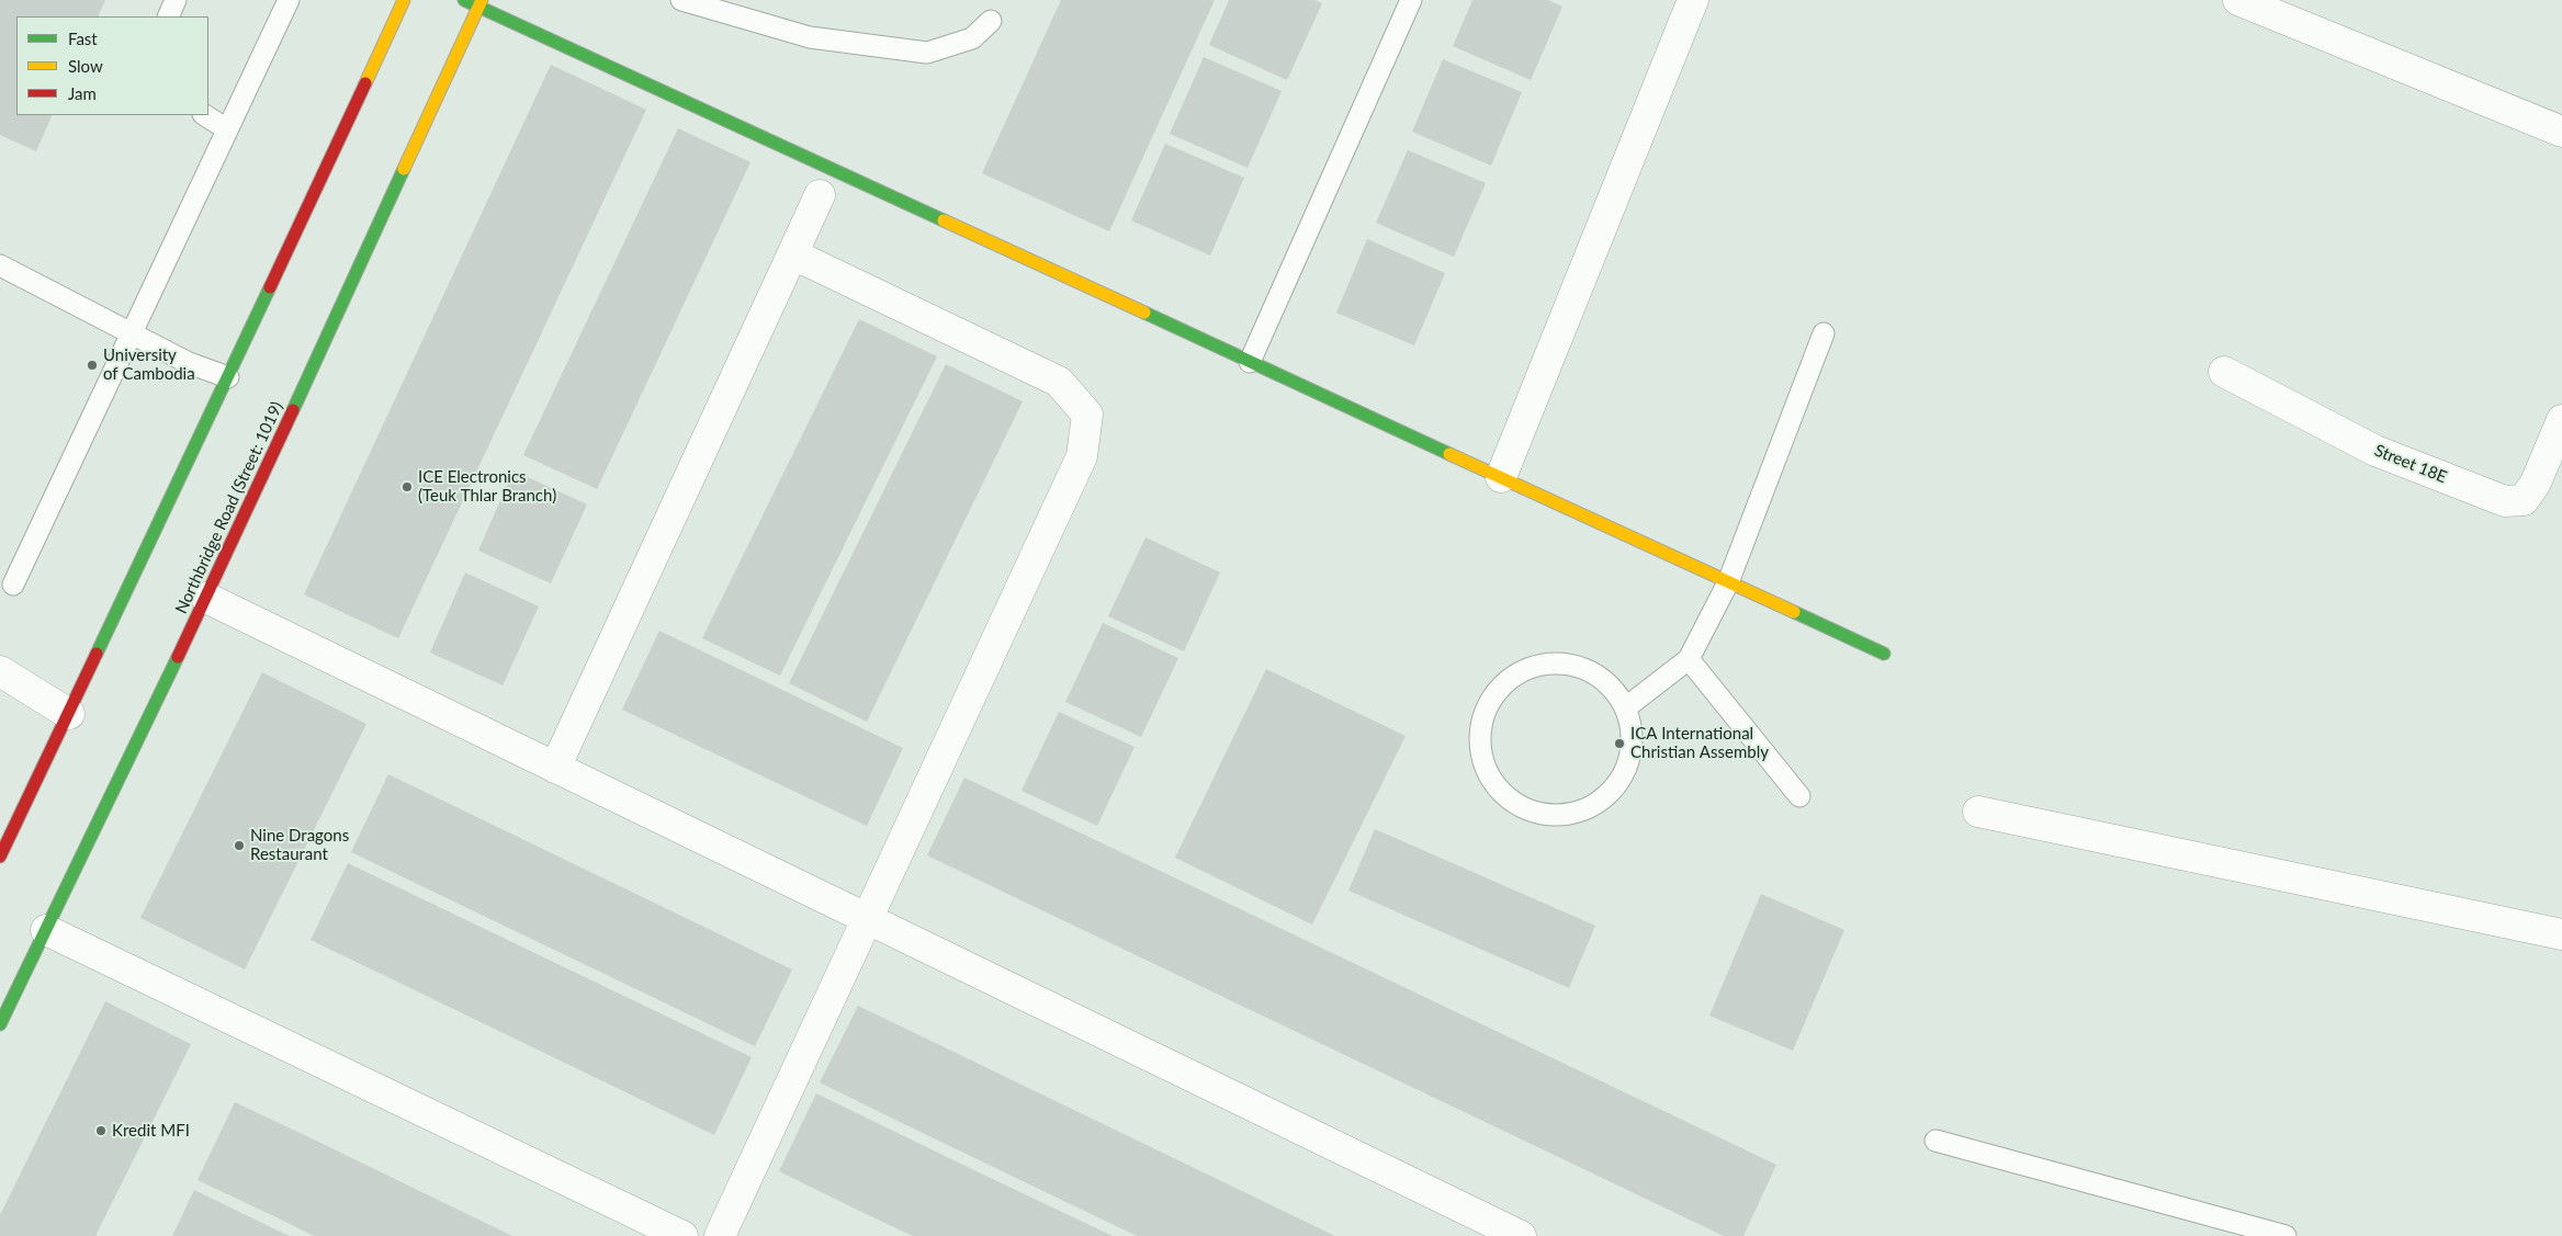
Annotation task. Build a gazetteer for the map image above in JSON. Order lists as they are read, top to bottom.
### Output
{
  "streets": {
    "main road": ["Northbridge Road (Street: 1019)"],
    "street": ["Street 18E"]
  },
  "places": [
    "University of Cambodia",
    "ICE Electronics (Teuk Thlar Branch)",
    "ICA International Christian Assembly",
    "Nine Dragons Restaurant",
    "Kredit MFI"
  ],
  "legend": ["Fast", "Slow", "Jam"]
}
